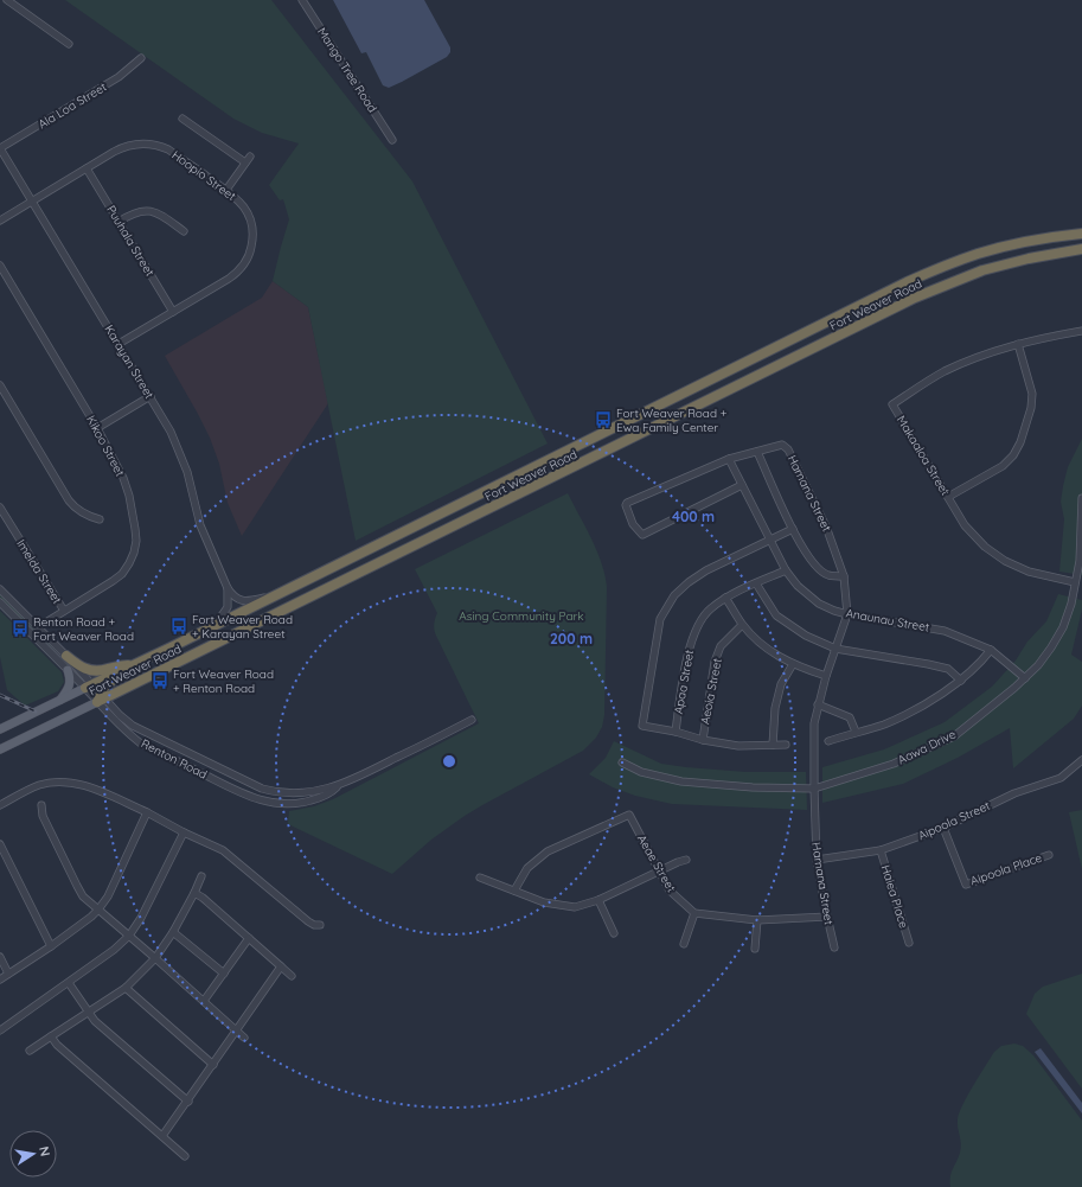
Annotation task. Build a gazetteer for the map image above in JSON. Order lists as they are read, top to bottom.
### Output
{
  "streets": {
    "highway": ["Fort Weaver Road"],
    "street": [
      "Mango Tree Road",
      "Ala Loa Street",
      "Hoopio Street",
      "Puuhala Street",
      "Karayan Street",
      "Kikoo Street",
      "Makaaloa Street",
      "Hamana Street",
      "Imelda Street",
      "Anaunau Street",
      "Apaa Street",
      "Aeoia Street",
      "Aawa Drive",
      "Renton Road",
      "Aipoola Street",
      "Aeae Street",
      "Aipoola Place",
      "Haiea Place"
    ]
  },
  "crossings": [
    ["Ala Loa Street", "Karayan Street"],
    ["Hoopio Street", "Puuhala Street"],
    ["Hoopio Street", "Karayan Street"],
    ["Fort Weaver Road", "Renton Road"],
    ["Kikoo Street", "Imelda Street"],
    ["Kikoo Street", "Renton Road"],
    ["Makaaloa Street", "Aawa Drive"],
    ["Hamana Street", "Anaunau Street"],
    ["Hamana Street", "Aawa Drive"],
    ["Hamana Street", "Aipoola Street"],
    ["Anaunau Street", "Apaa Street"],
    ["Anaunau Street", "Aawa Drive"],
    ["Aipoola Street", "Aipoola Place"],
    ["Aipoola Street", "Haiea Place"]
  ],
  "parks": ["Asing Community Park"],
  "places": {
    "bus stop": [
      "Fort Weaver Road + Ewa Family Center",
      "Fort Weaver Road + Karayan Street",
      "Renton Road + Fort Weaver Road",
      "Fort Weaver Road + Renton Road"
    ]
  },
  "north": "right",
  "rings": ["400 m", "200 m"]
}
